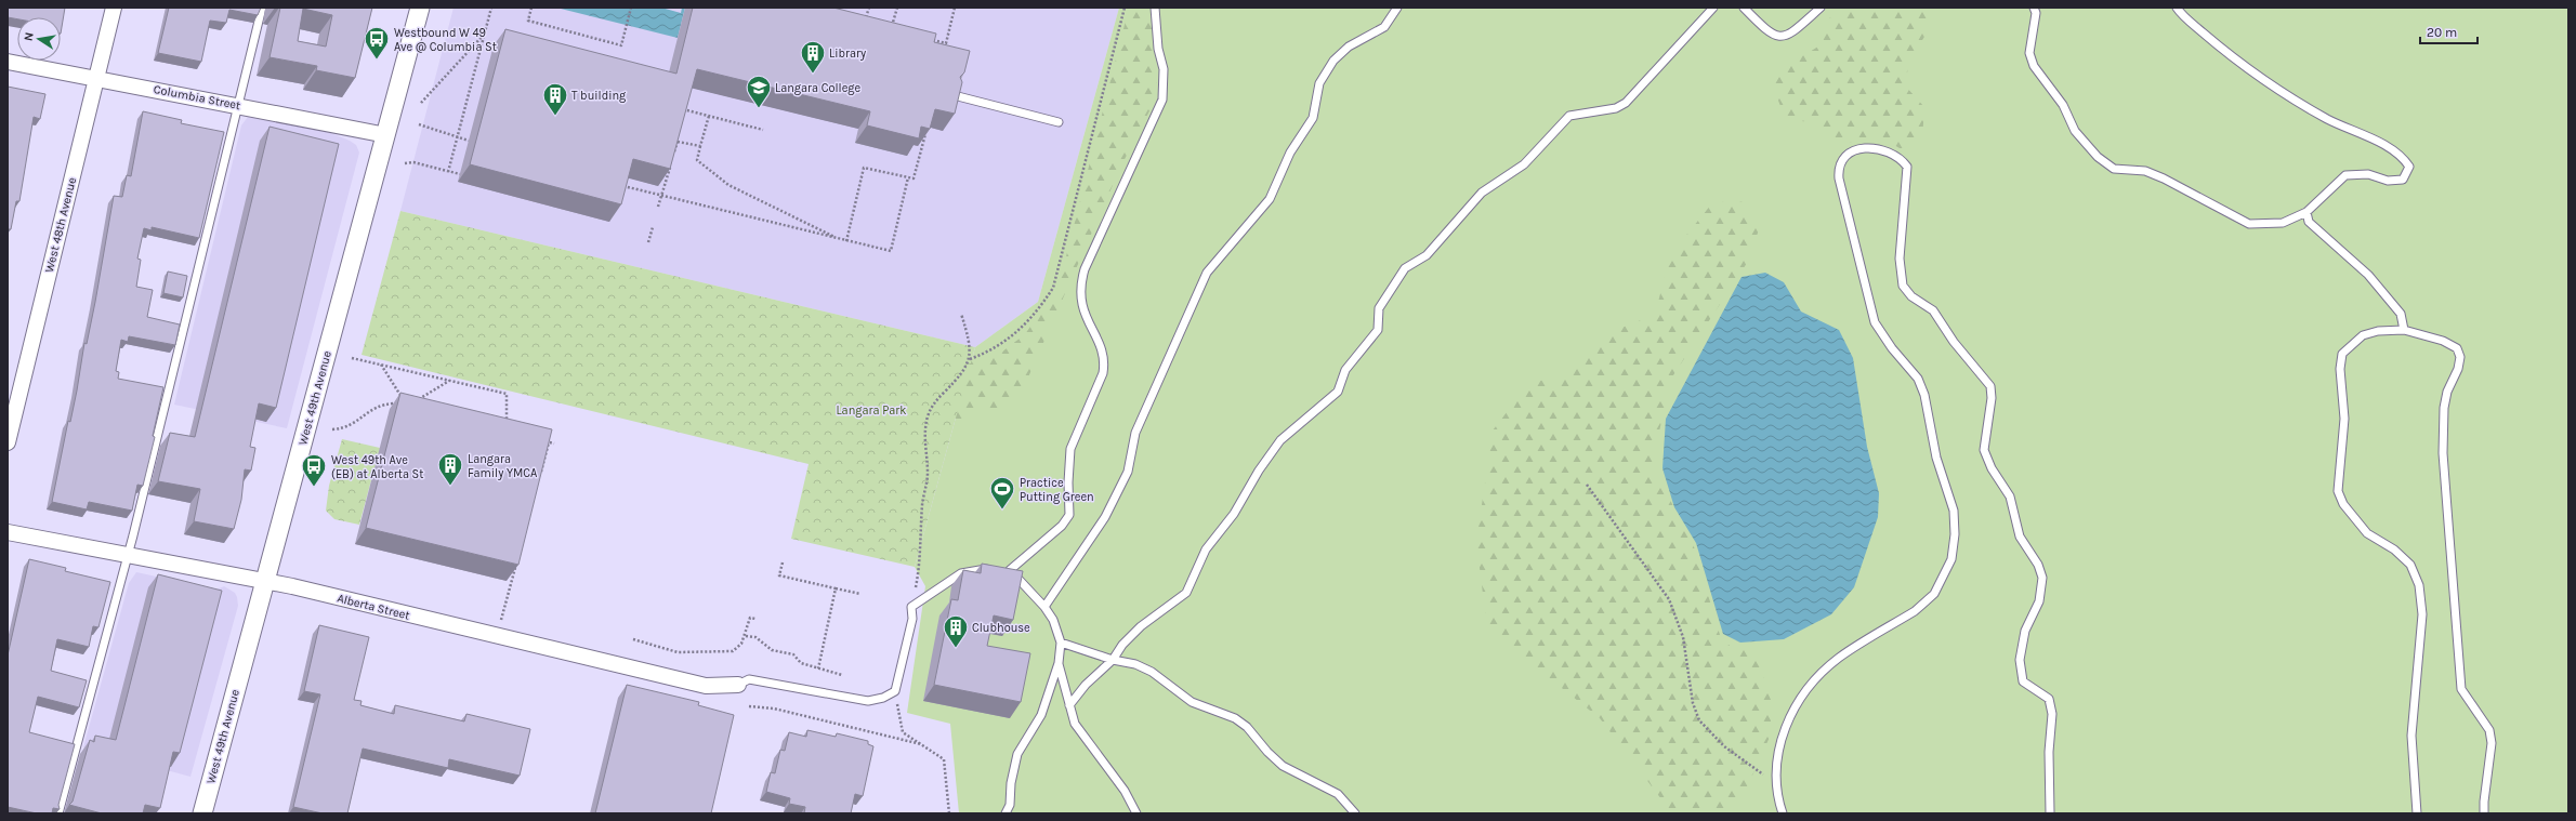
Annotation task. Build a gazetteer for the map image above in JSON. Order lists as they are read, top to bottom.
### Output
{
  "streets": {
    "street": [
      "Columbia Street",
      "West 48th Avenue",
      "West 49th Avenue",
      "Alberta Street"
    ]
  },
  "crossings": [
    ["Columbia Street", "West 48th Avenue"],
    ["Columbia Street", "West 49th Avenue"],
    ["West 49th Avenue", "Alberta Street"]
  ],
  "parks": ["Langara Park"],
  "places": {
    "bus stop": ["Westbound W 49 Ave @ Columbia St", "West 49th Ave (EB) at Alberta St"],
    "building": [
      "Library",
      "T building",
      "Langara Family YMCA",
      "Clubhouse"
    ],
    "school or university": ["Langara College"],
    "sports": ["Practice Putting Green"]
  },
  "scale_bar": "20 m",
  "north": "left"
}
